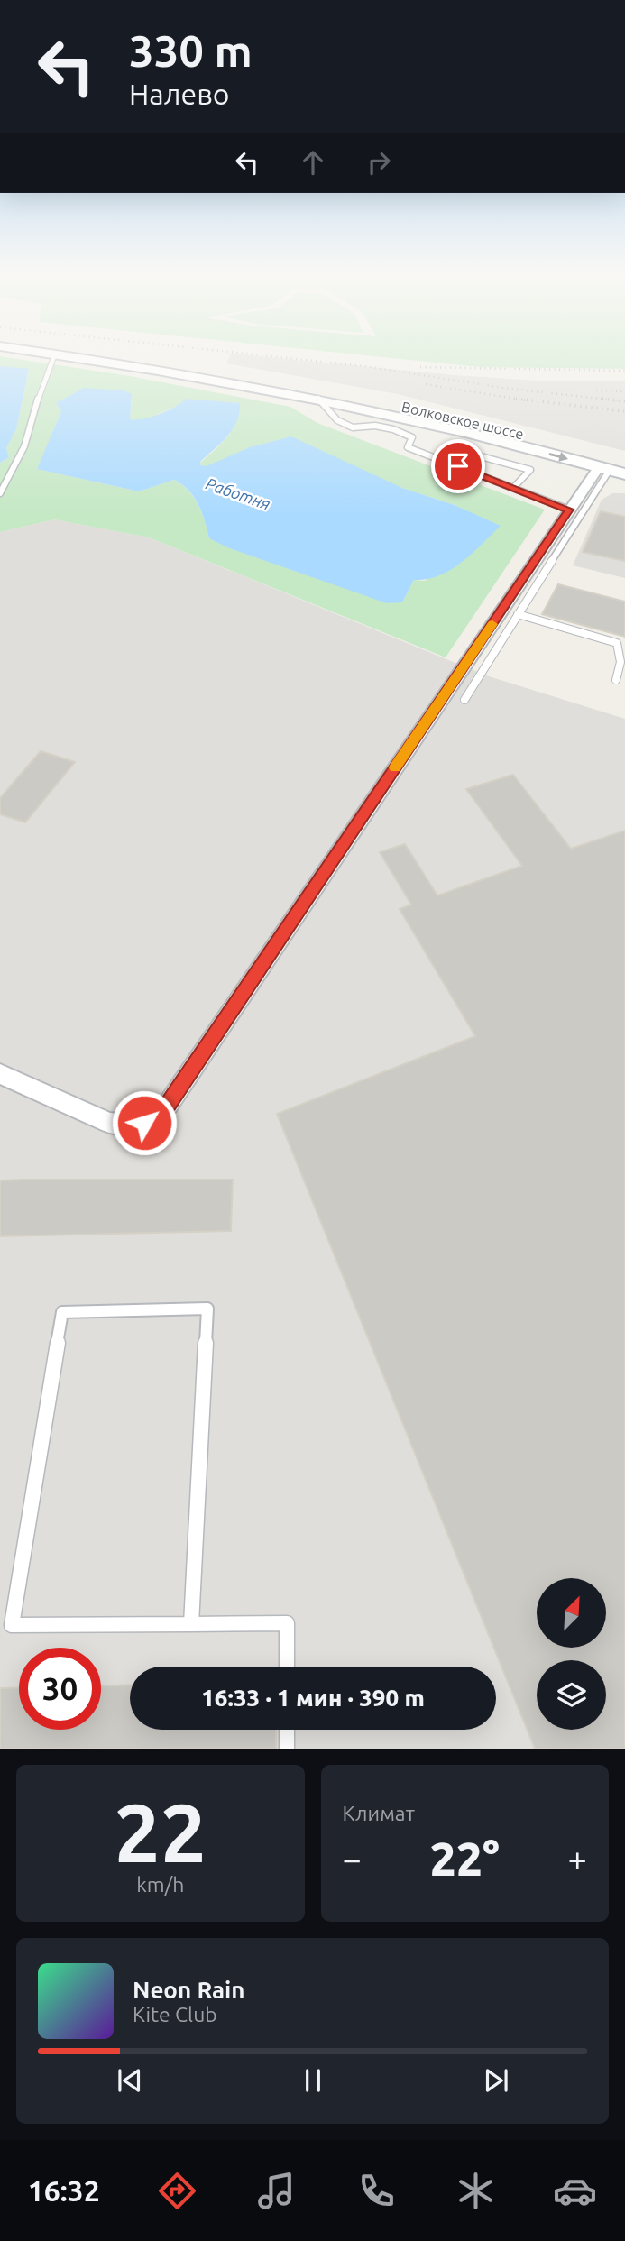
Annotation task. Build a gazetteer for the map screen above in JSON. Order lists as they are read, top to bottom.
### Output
{
  "streets": {
    "main road": ["Волковское шоссе"]
  },
  "water": ["Работня"],
  "north": "top right",
  "page": {
    "turn": ["330 m", "Налево"],
    "limit": "30",
    "trip": "16:33 · 1 мин · 390 m",
    "tile": [
      ["22", "km/h"],
      "Климат"
    ],
    "heat": ["−", "22°", "+"],
    "song": ["Neon Rain", "Kite Club"],
    "tabs": "16:32"
  }
}
